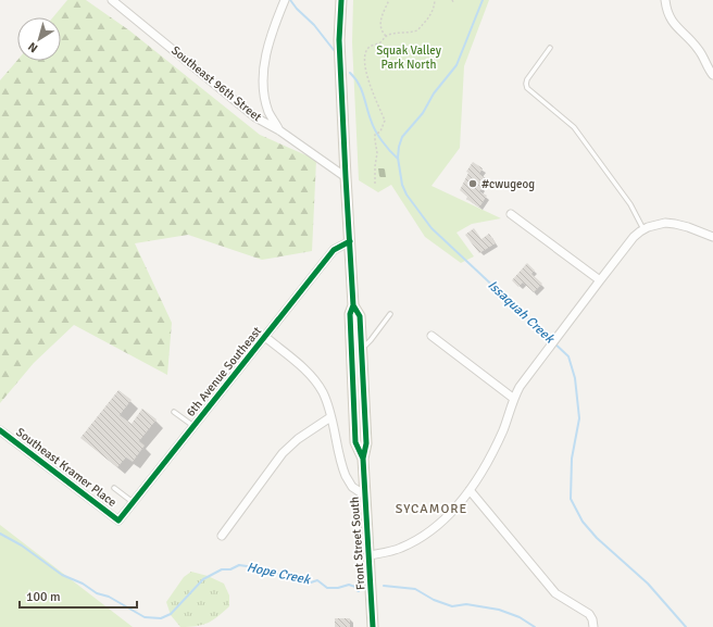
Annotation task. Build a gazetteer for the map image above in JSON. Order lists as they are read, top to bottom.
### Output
{
  "streets": {
    "main road": ["Front Street South"],
    "street": ["Southeast 96th Street", "6th Avenue Southeast", "Southeast Kramer Place"]
  },
  "crossings": [
    ["Southeast 96th Street", "Front Street South"],
    ["6th Avenue Southeast", "Southeast Kramer Place"],
    ["6th Avenue Southeast", "Front Street South"]
  ],
  "districts": ["SYCAMORE"],
  "water": ["Issaquah Creek", "Hope Creek"],
  "parks": ["Squak Valley Park North"],
  "places": ["#cwugeog"],
  "scale_bar": "100 m",
  "north": "bottom left"
}
